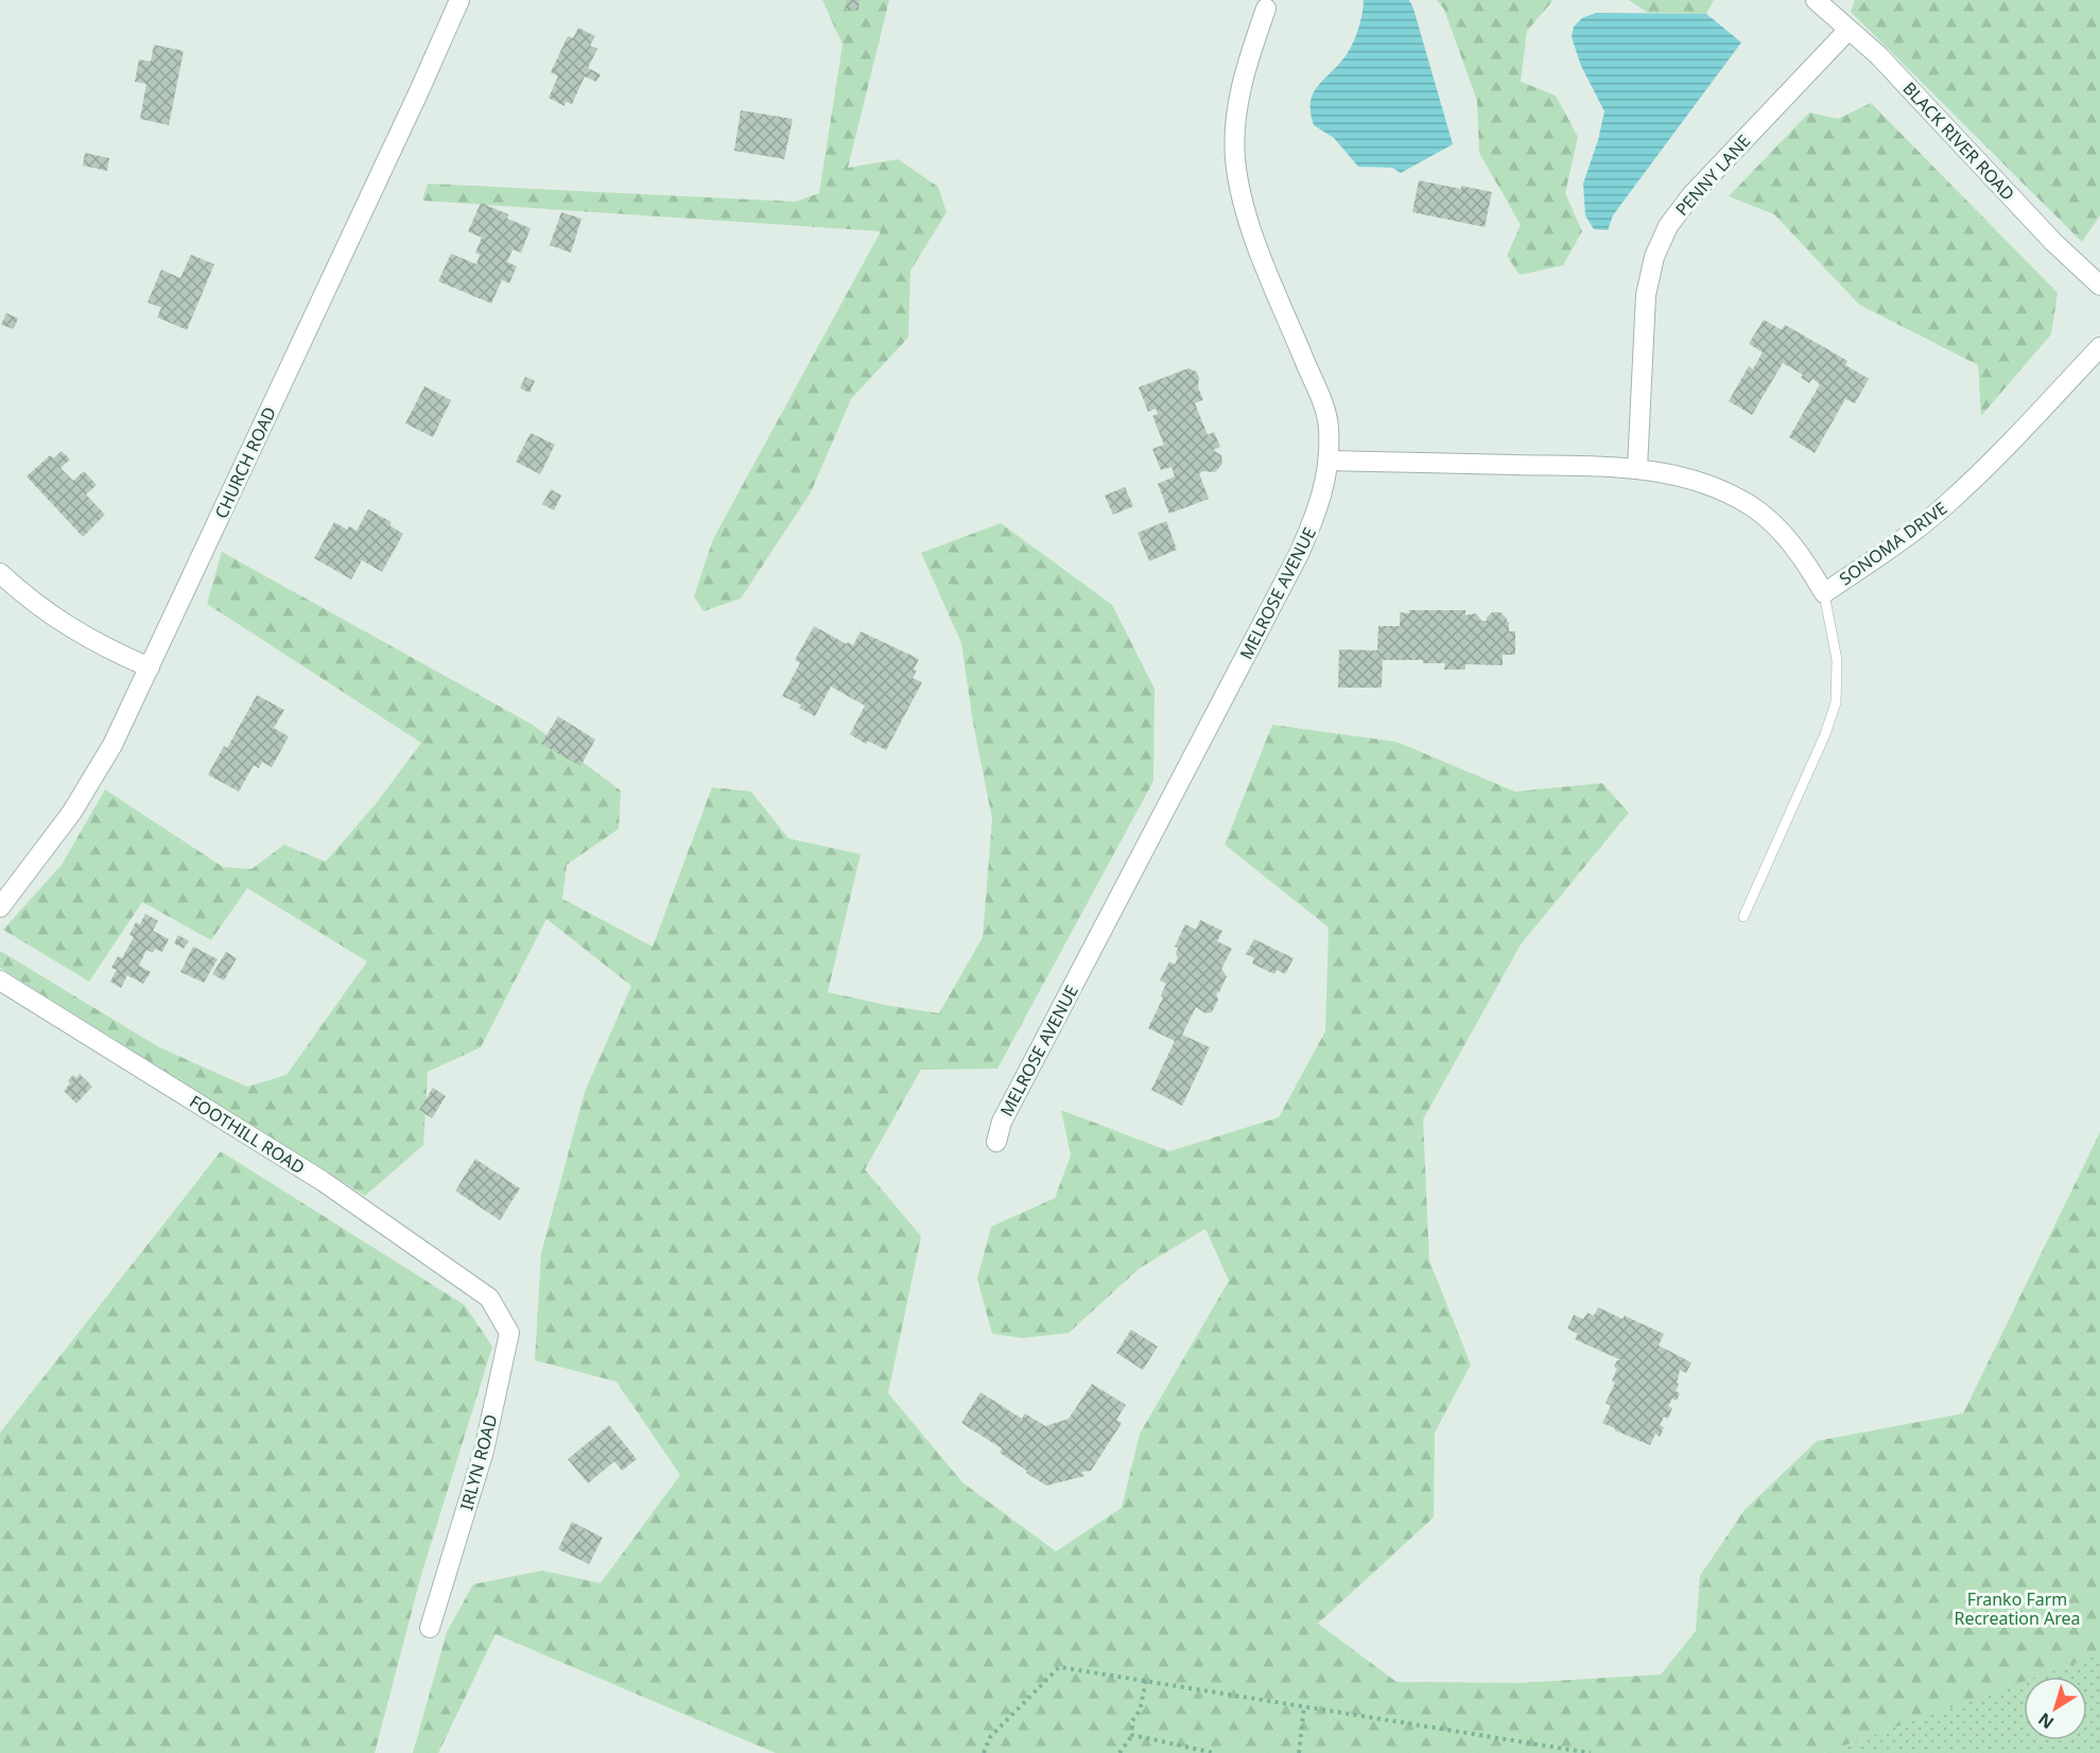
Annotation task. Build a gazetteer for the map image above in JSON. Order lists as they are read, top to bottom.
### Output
{
  "streets": {
    "street": [
      "BLACK RIVER ROAD",
      "PENNY LANE",
      "CHURCH ROAD",
      "SONOMA DRIVE",
      "MELROSE AVENUE",
      "FOOTHILL ROAD",
      "IRLYN ROAD"
    ]
  },
  "crossings": [
    ["BLACK RIVER ROAD", "PENNY LANE"],
    ["PENNY LANE", "SONOMA DRIVE"],
    ["SONOMA DRIVE", "MELROSE AVENUE"],
    ["FOOTHILL ROAD", "IRLYN ROAD"]
  ],
  "parks": ["Franko Farm Recreation Area"],
  "north": "bottom left"
}
